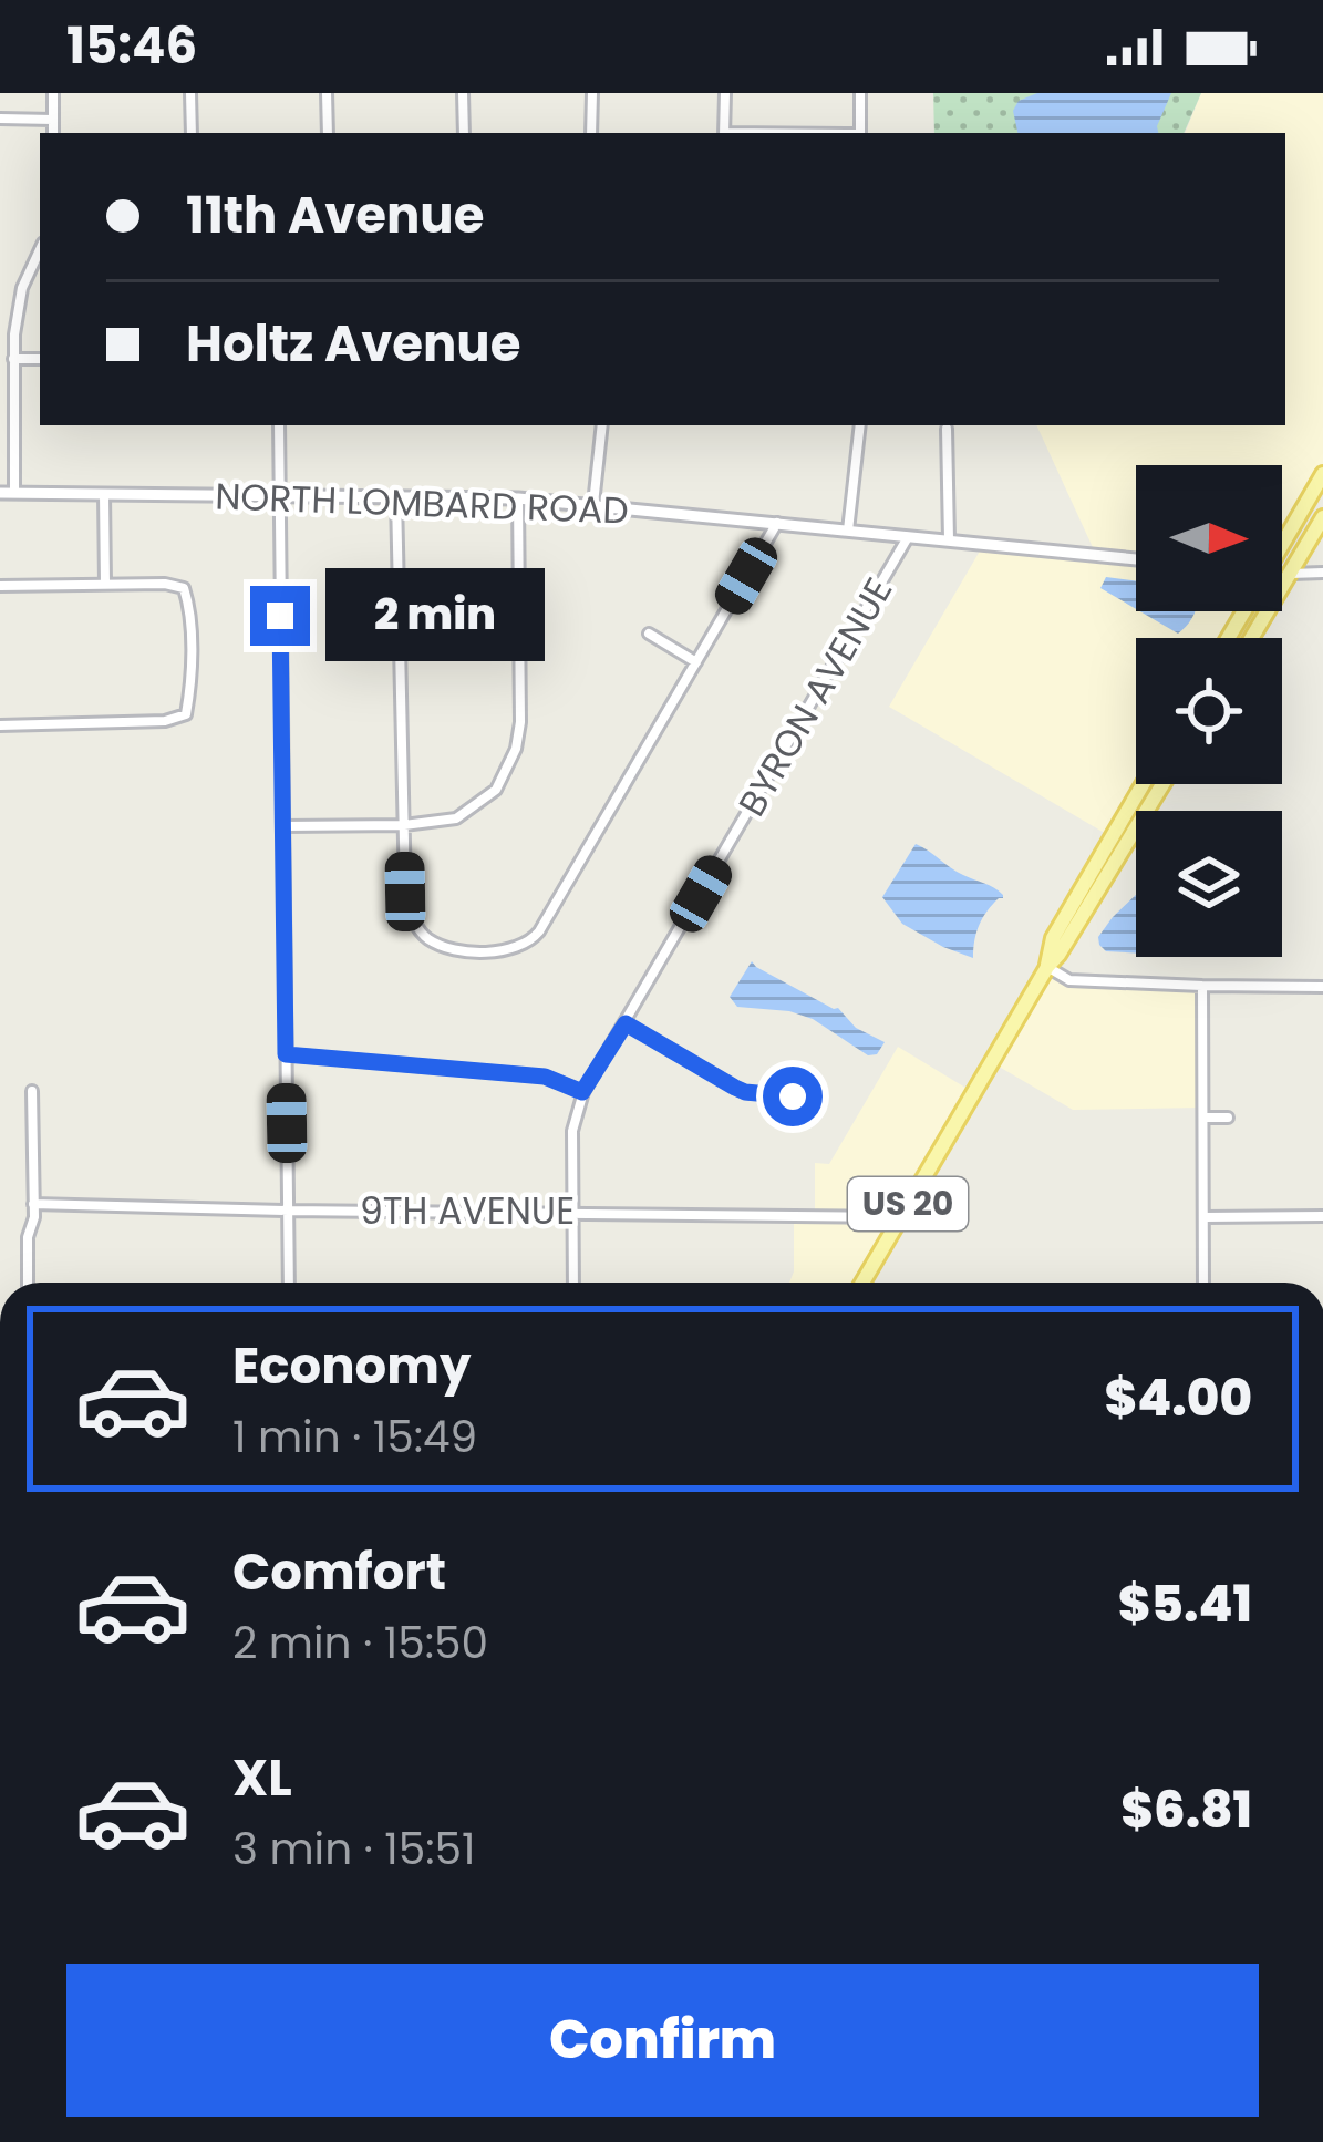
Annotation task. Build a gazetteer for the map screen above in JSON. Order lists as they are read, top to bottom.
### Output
{
  "streets": {
    "main road": ["US 20"],
    "street": ["NORTH LOMBARD ROAD", "BYRON AVENUE", "9TH AVENUE"]
  },
  "crossings": [
    ["NORTH LOMBARD ROAD", "BYRON AVENUE"],
    ["BYRON AVENUE", "9TH AVENUE"],
    ["US 20", "9TH AVENUE"]
  ],
  "north": "right",
  "page": {
    "status": "15:46",
    "banner": ["11th Avenue", "Holtz Avenue"],
    "bubble": "2 min",
    "list": [
      {
        "name": "Economy",
        "note": "1 min · 15:49",
        "value": "$4.00"
      },
      {
        "name": "Comfort",
        "note": "2 min · 15:50",
        "value": "$5.41"
      },
      {
        "name": "XL",
        "note": "3 min · 15:51",
        "value": "$6.81"
      }
    ],
    "buttons": "Confirm"
  }
}
